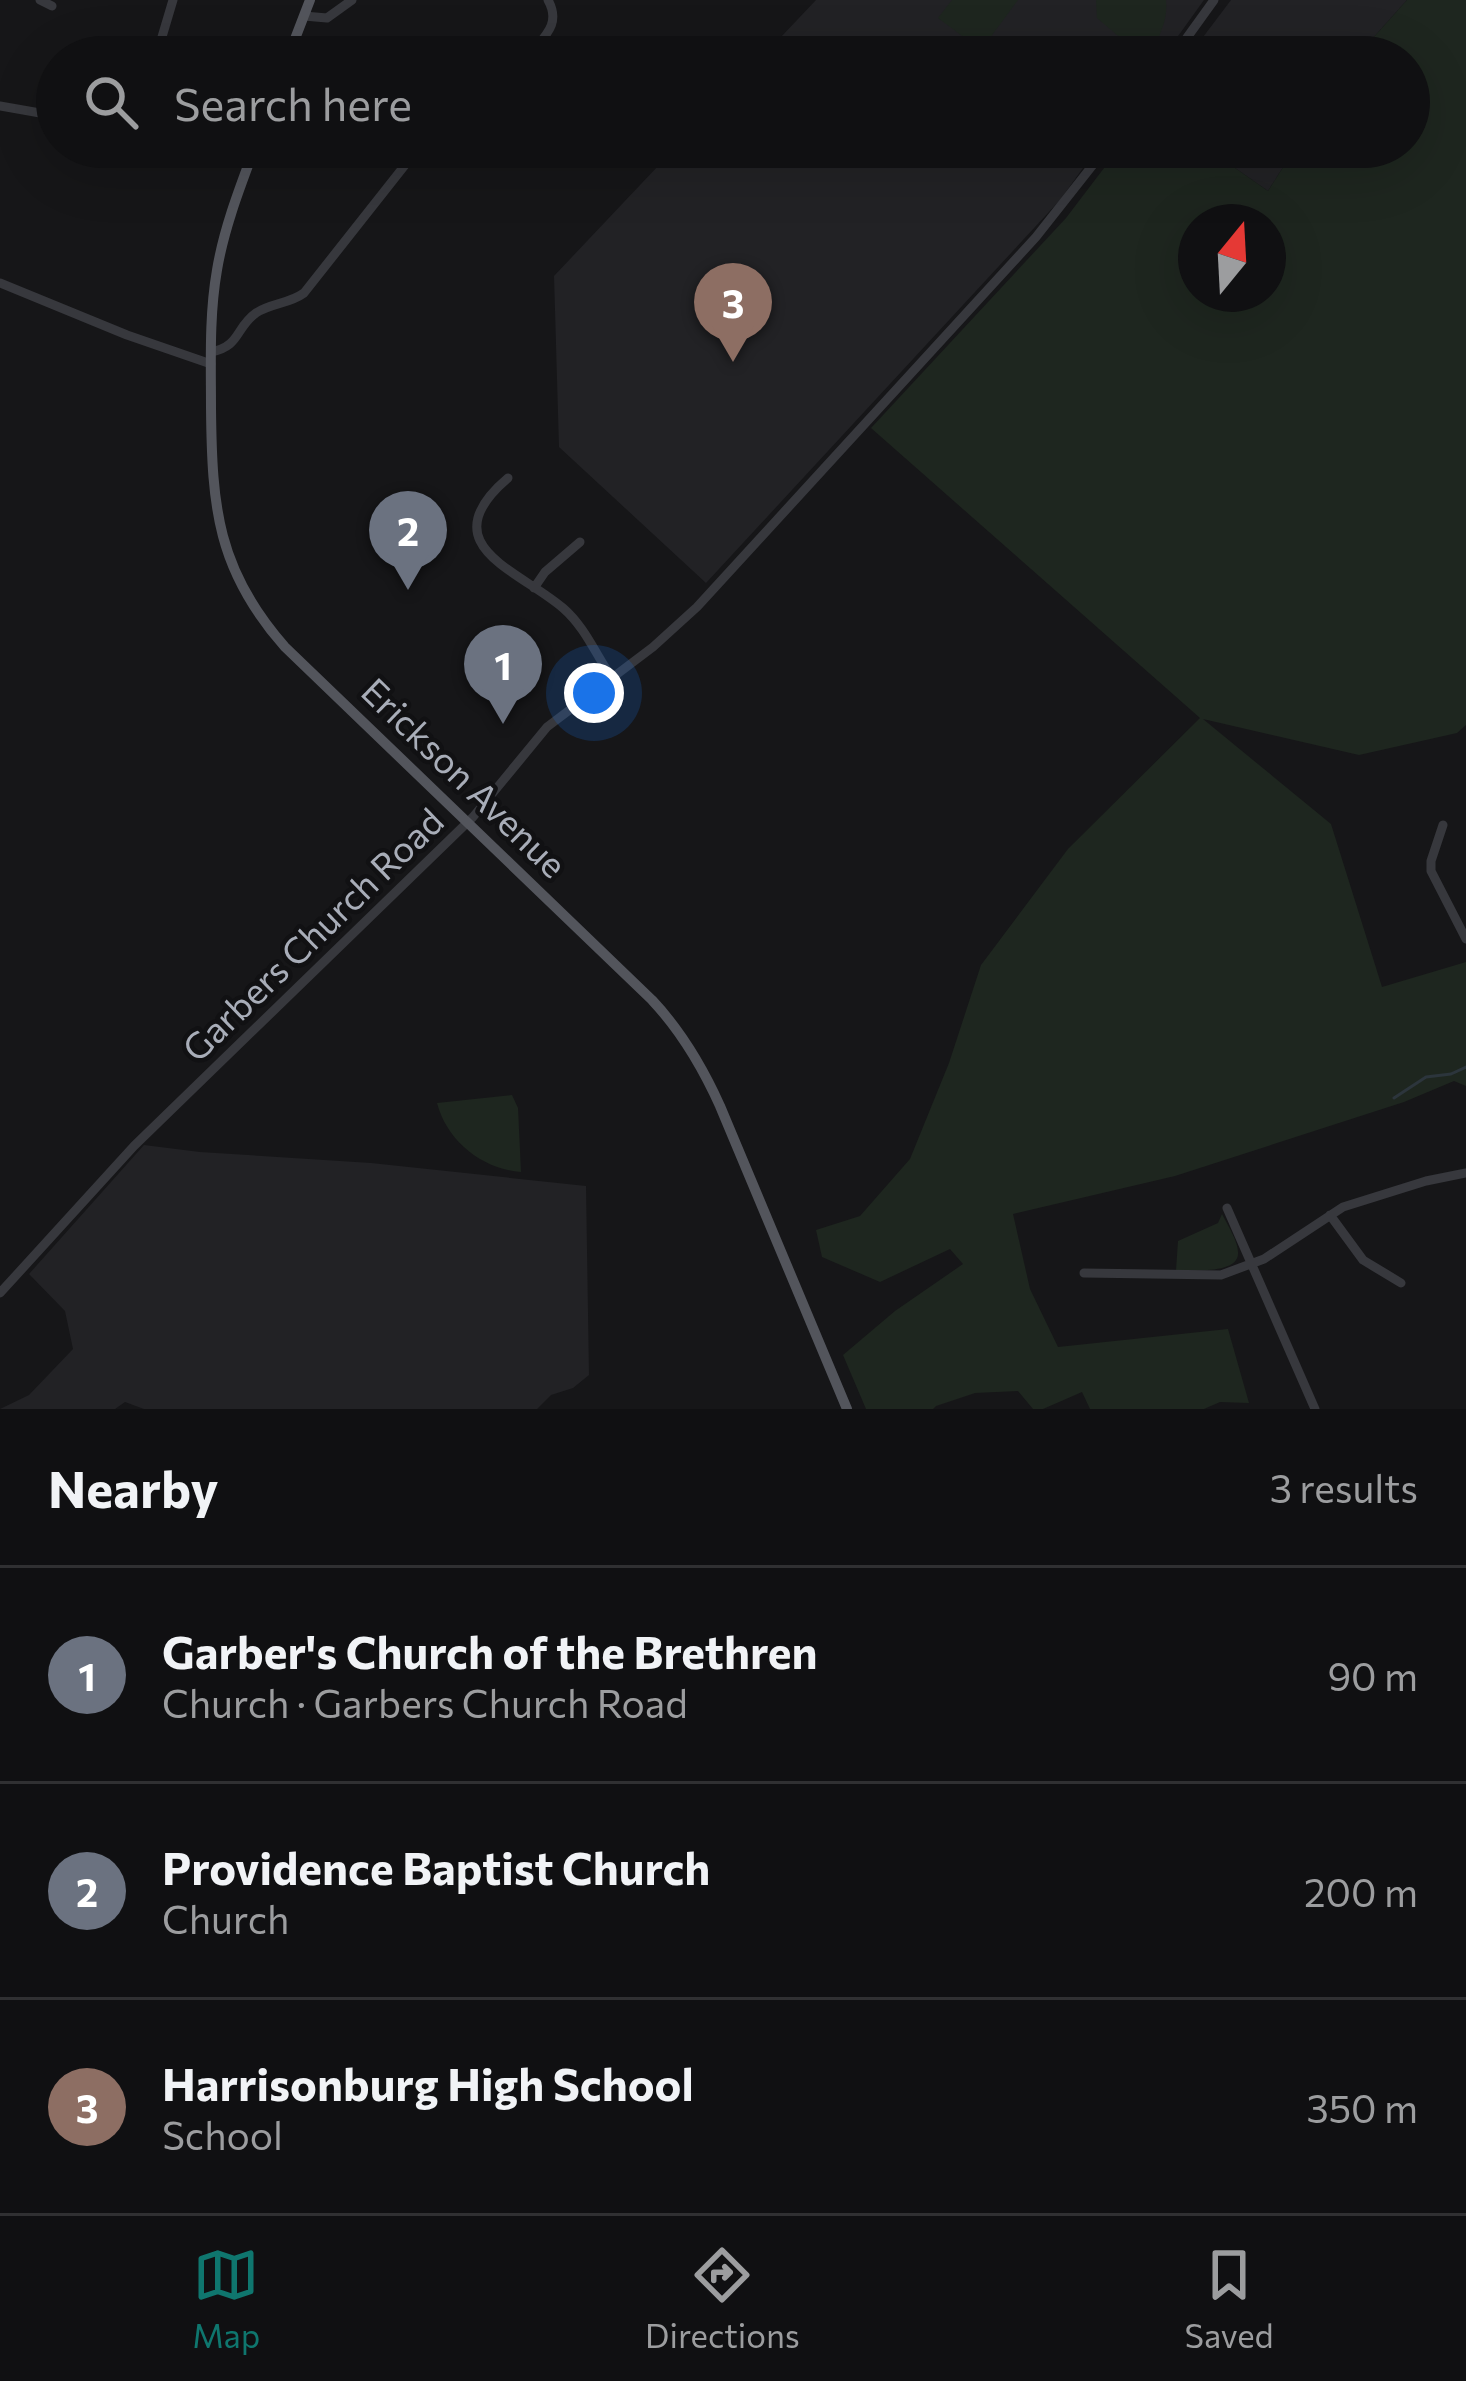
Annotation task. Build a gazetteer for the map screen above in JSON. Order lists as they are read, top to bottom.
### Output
{
  "streets": {
    "main road": ["Erickson Avenue"],
    "street": ["Garbers Church Road"]
  },
  "crossings": [
    ["Erickson Avenue", "Garbers Church Road"]
  ],
  "north": "top",
  "page": {
    "search": "Search here",
    "pins": ["3", "2", "1"],
    "heading": ["Nearby", "3 results"],
    "list": [
      {
        "mark": "1",
        "name": "Garber's Church of the Brethren",
        "note": "Church · Garbers Church Road",
        "value": "90 m"
      },
      {
        "mark": "2",
        "name": "Providence Baptist Church",
        "note": "Church",
        "value": "200 m"
      },
      {
        "mark": "3",
        "name": "Harrisonburg High School",
        "note": "School",
        "value": "350 m"
      }
    ],
    "nav": ["Map", "Directions", "Saved"]
  }
}
